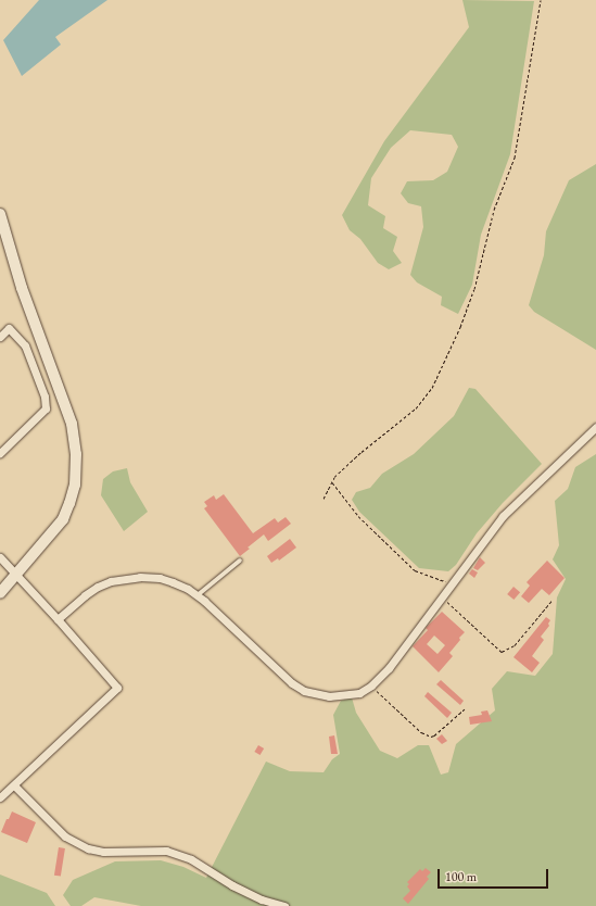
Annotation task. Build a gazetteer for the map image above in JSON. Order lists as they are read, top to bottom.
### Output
{
  "scale_bar": "100 m"
}
